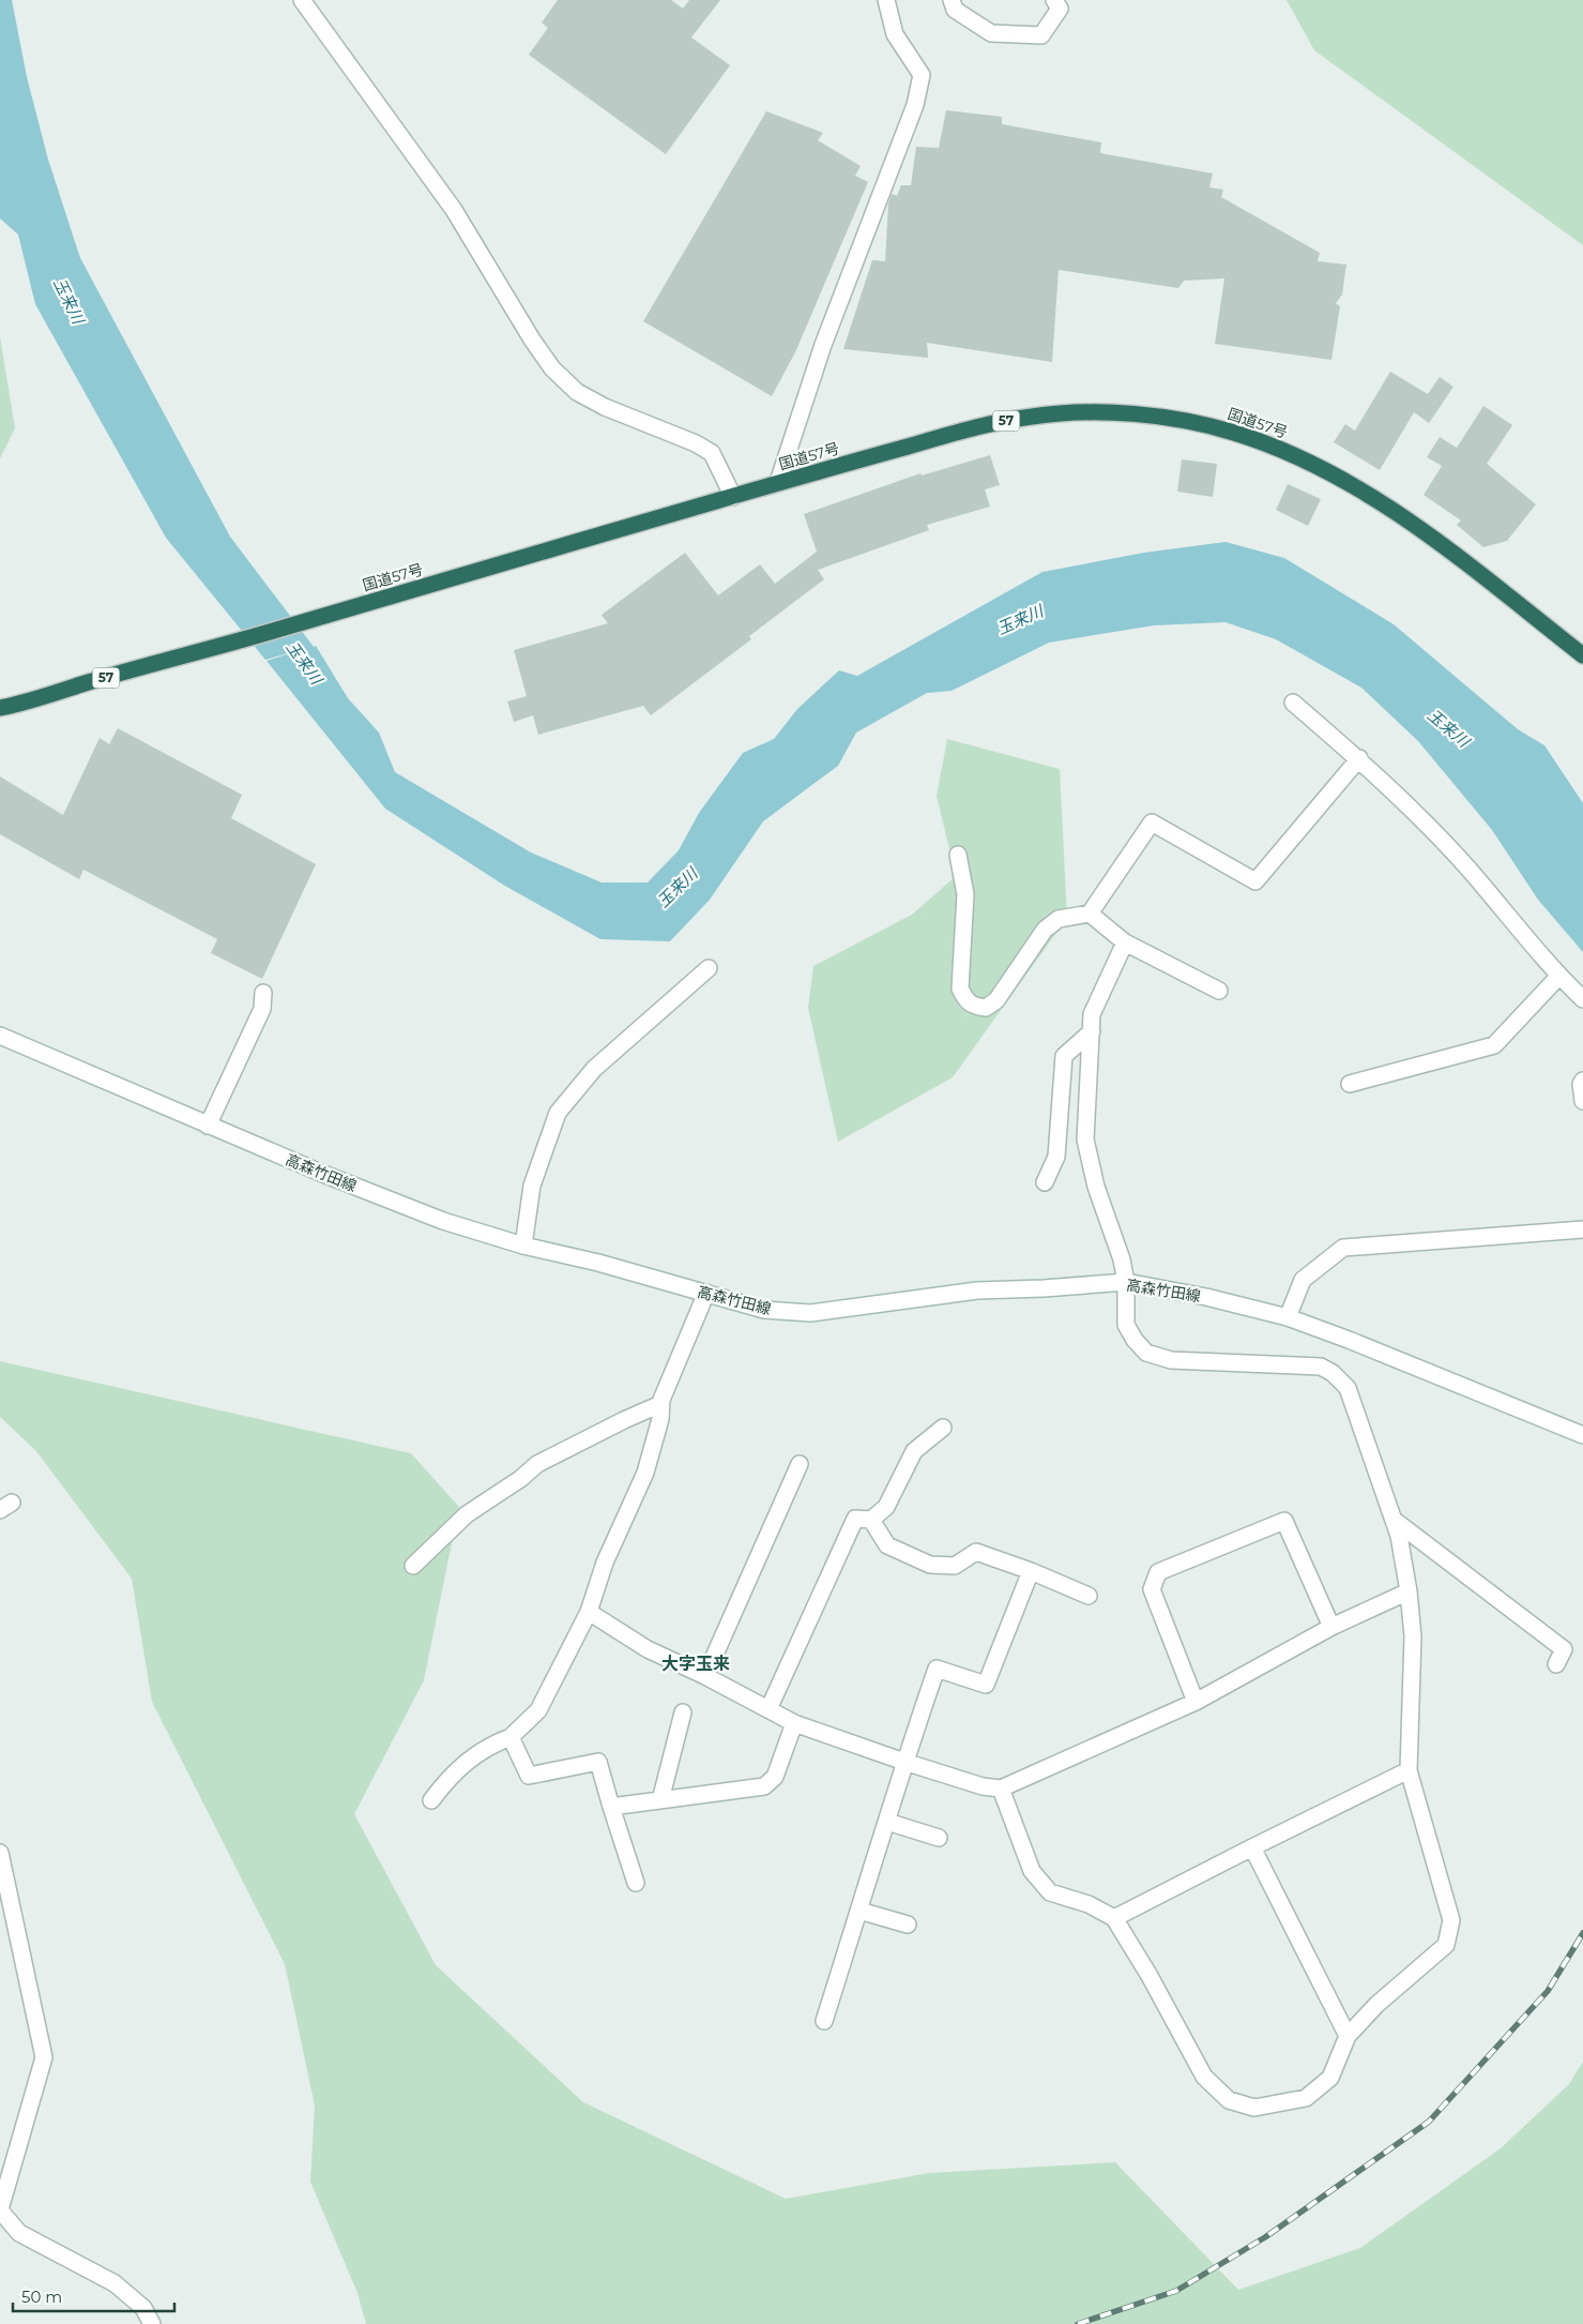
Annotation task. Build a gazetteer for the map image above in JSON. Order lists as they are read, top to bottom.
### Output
{
  "streets": {
    "highway": ["57", "国道57号"],
    "street": ["高森竹田線"]
  },
  "districts": ["大字玉来"],
  "water": ["玉来川"],
  "scale_bar": "50 m"
}
